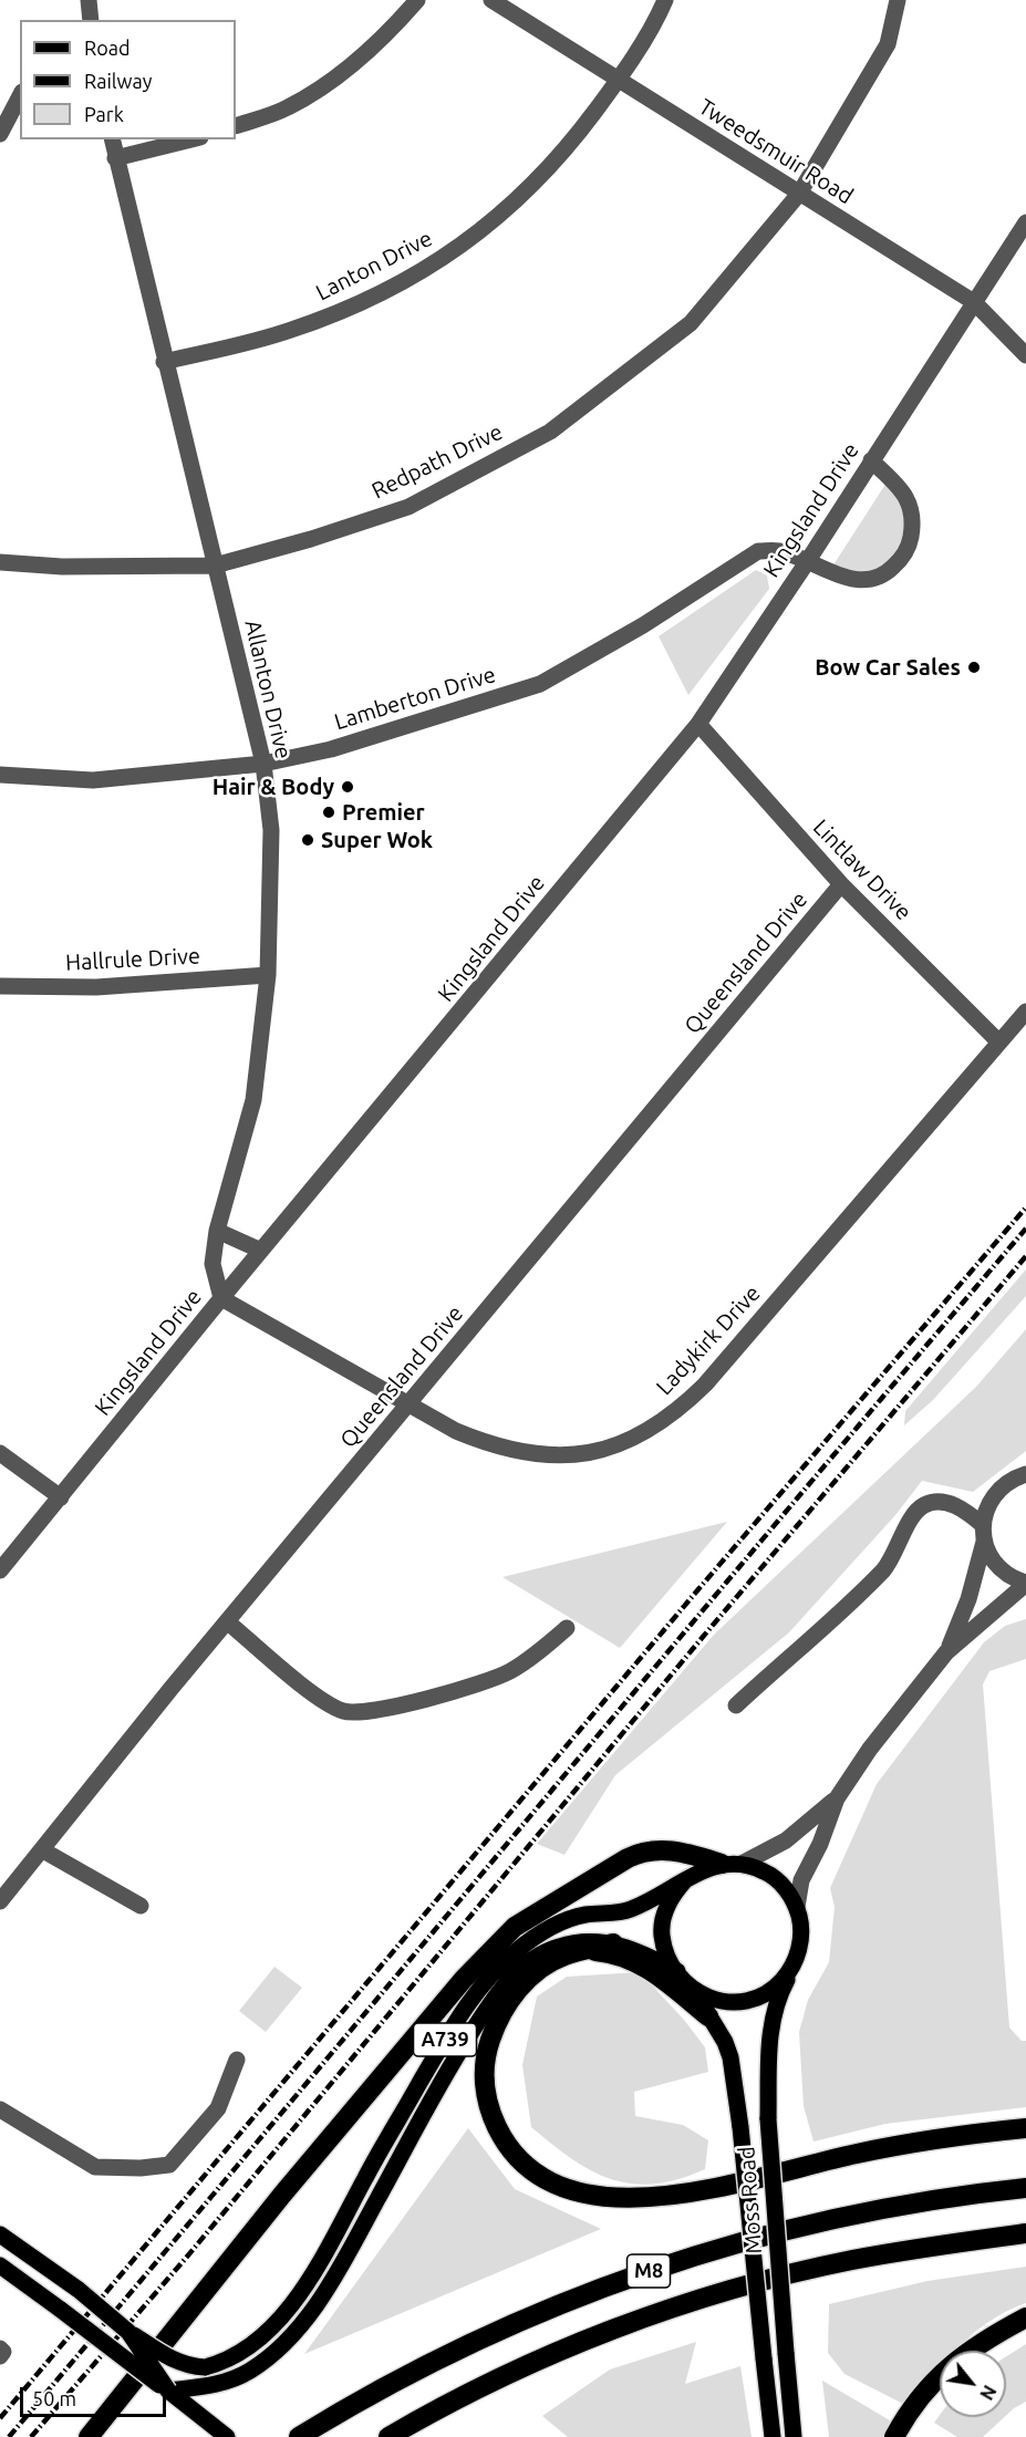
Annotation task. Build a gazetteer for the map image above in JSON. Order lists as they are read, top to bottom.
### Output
{
  "streets": {
    "highway": ["M8"],
    "main road": ["A739", "Moss Road"],
    "street": [
      "Tweedsmuir Road",
      "Lanton Drive",
      "Redpath Drive",
      "Kingsland Drive",
      "Allanton Drive",
      "Lamberton Drive",
      "Lintlaw Drive",
      "Hallrule Drive",
      "Queensland Drive",
      "Ladykirk Drive"
    ]
  },
  "crossings": [
    ["Tweedsmuir Road", "Lanton Drive"],
    ["Tweedsmuir Road", "Redpath Drive"],
    ["Tweedsmuir Road", "Kingsland Drive"],
    ["Lanton Drive", "Allanton Drive"],
    ["Redpath Drive", "Allanton Drive"],
    ["Kingsland Drive", "Allanton Drive"],
    ["Kingsland Drive", "Lamberton Drive"],
    ["Kingsland Drive", "Lintlaw Drive"],
    ["Kingsland Drive", "Ladykirk Drive"],
    ["Allanton Drive", "Lamberton Drive"],
    ["Allanton Drive", "Hallrule Drive"],
    ["Allanton Drive", "Ladykirk Drive"],
    ["Lintlaw Drive", "Queensland Drive"],
    ["Lintlaw Drive", "Ladykirk Drive"],
    ["Queensland Drive", "Ladykirk Drive"],
    ["A739", "Moss Road"]
  ],
  "places": [
    "Bow Car Sales",
    "Hair & Body",
    "Premier",
    "Super Wok"
  ],
  "legend": ["Road", "Railway", "Park"],
  "scale_bar": "50 m",
  "north": "bottom right"
}
